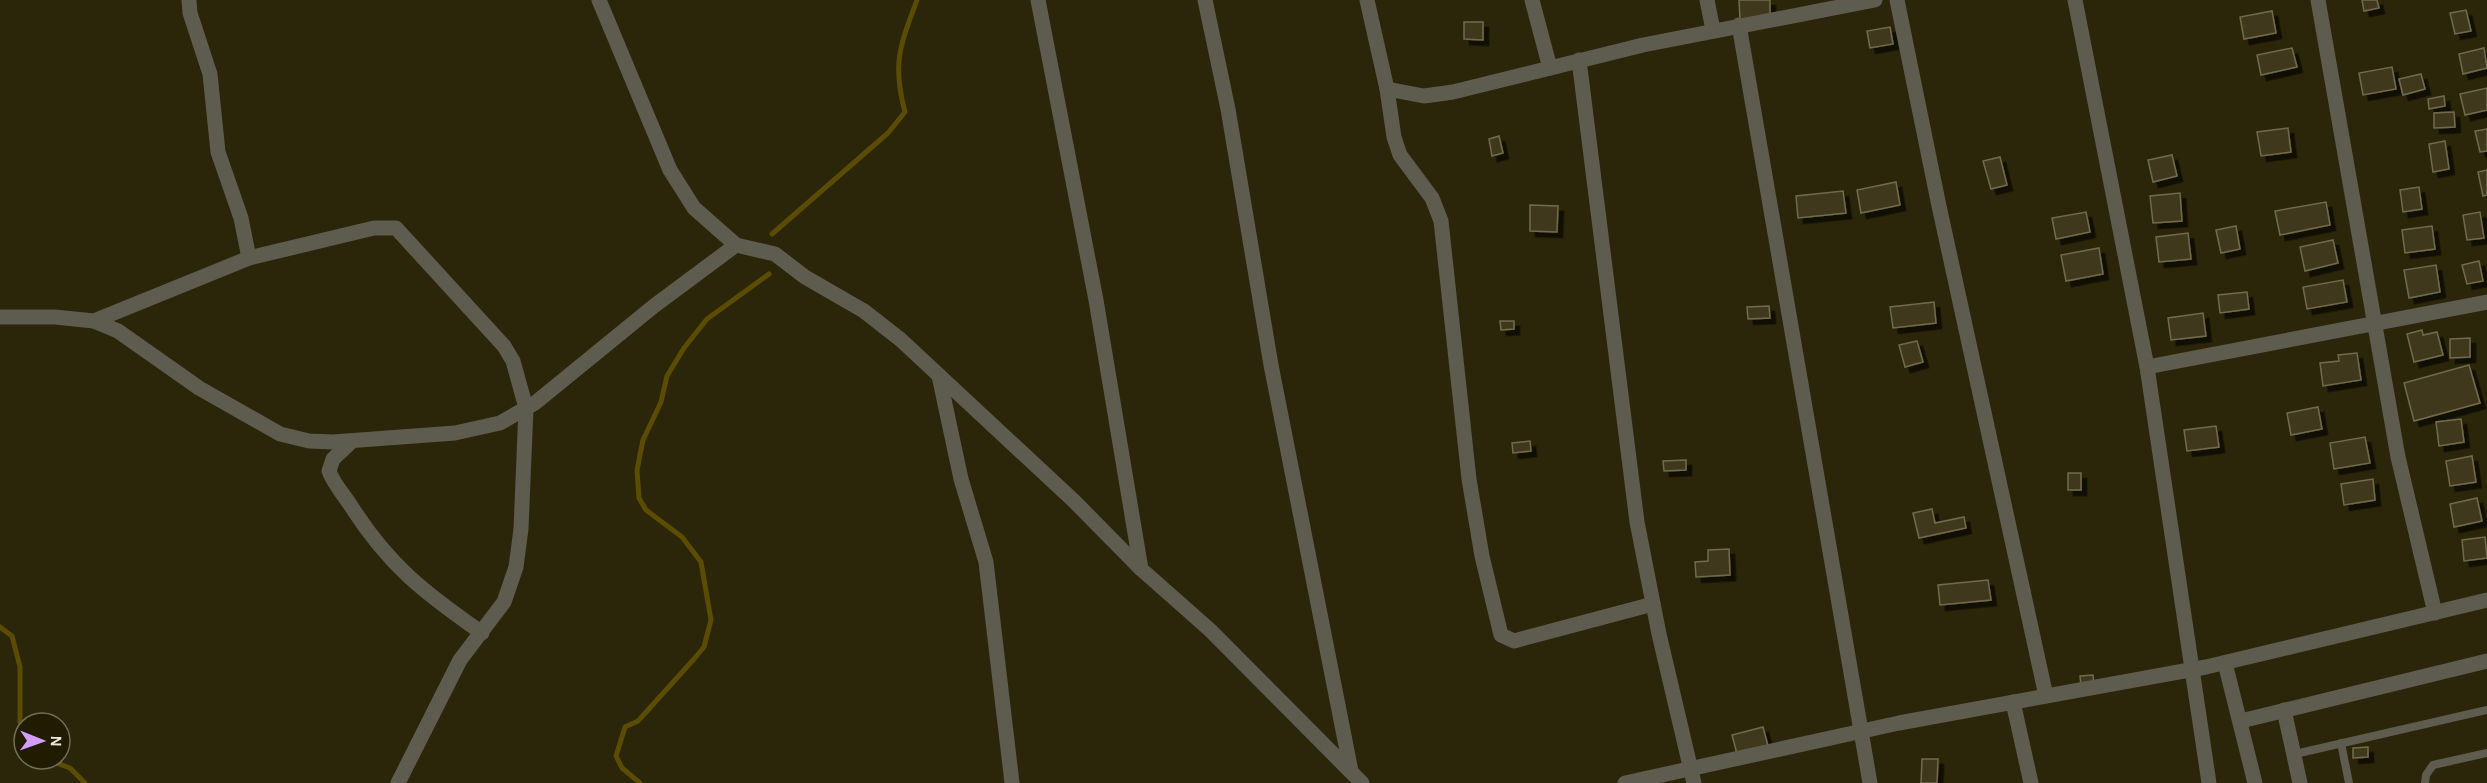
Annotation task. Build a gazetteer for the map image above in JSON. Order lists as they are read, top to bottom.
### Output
{
  "north": "right"
}
